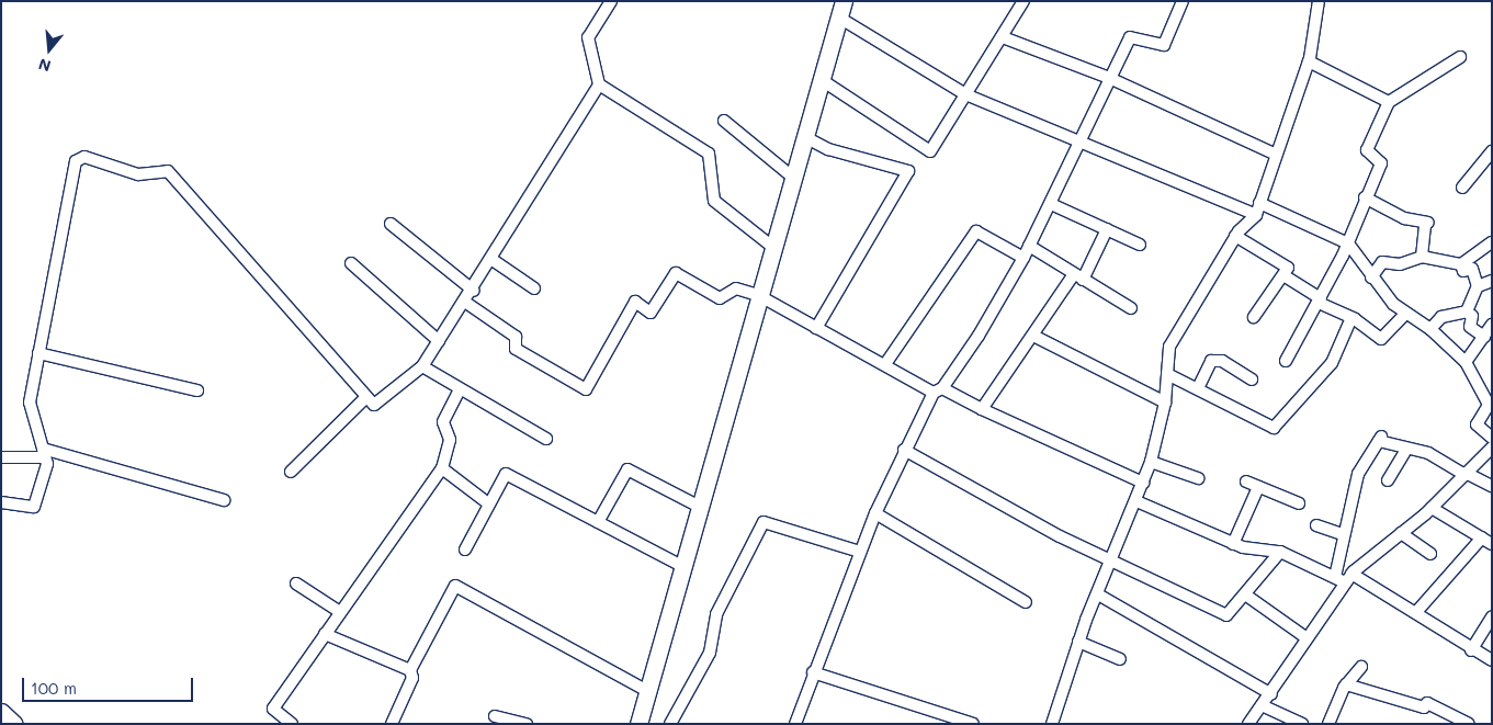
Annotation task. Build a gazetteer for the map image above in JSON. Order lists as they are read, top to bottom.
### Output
{
  "scale_bar": "100 m",
  "north": "bottom"
}
